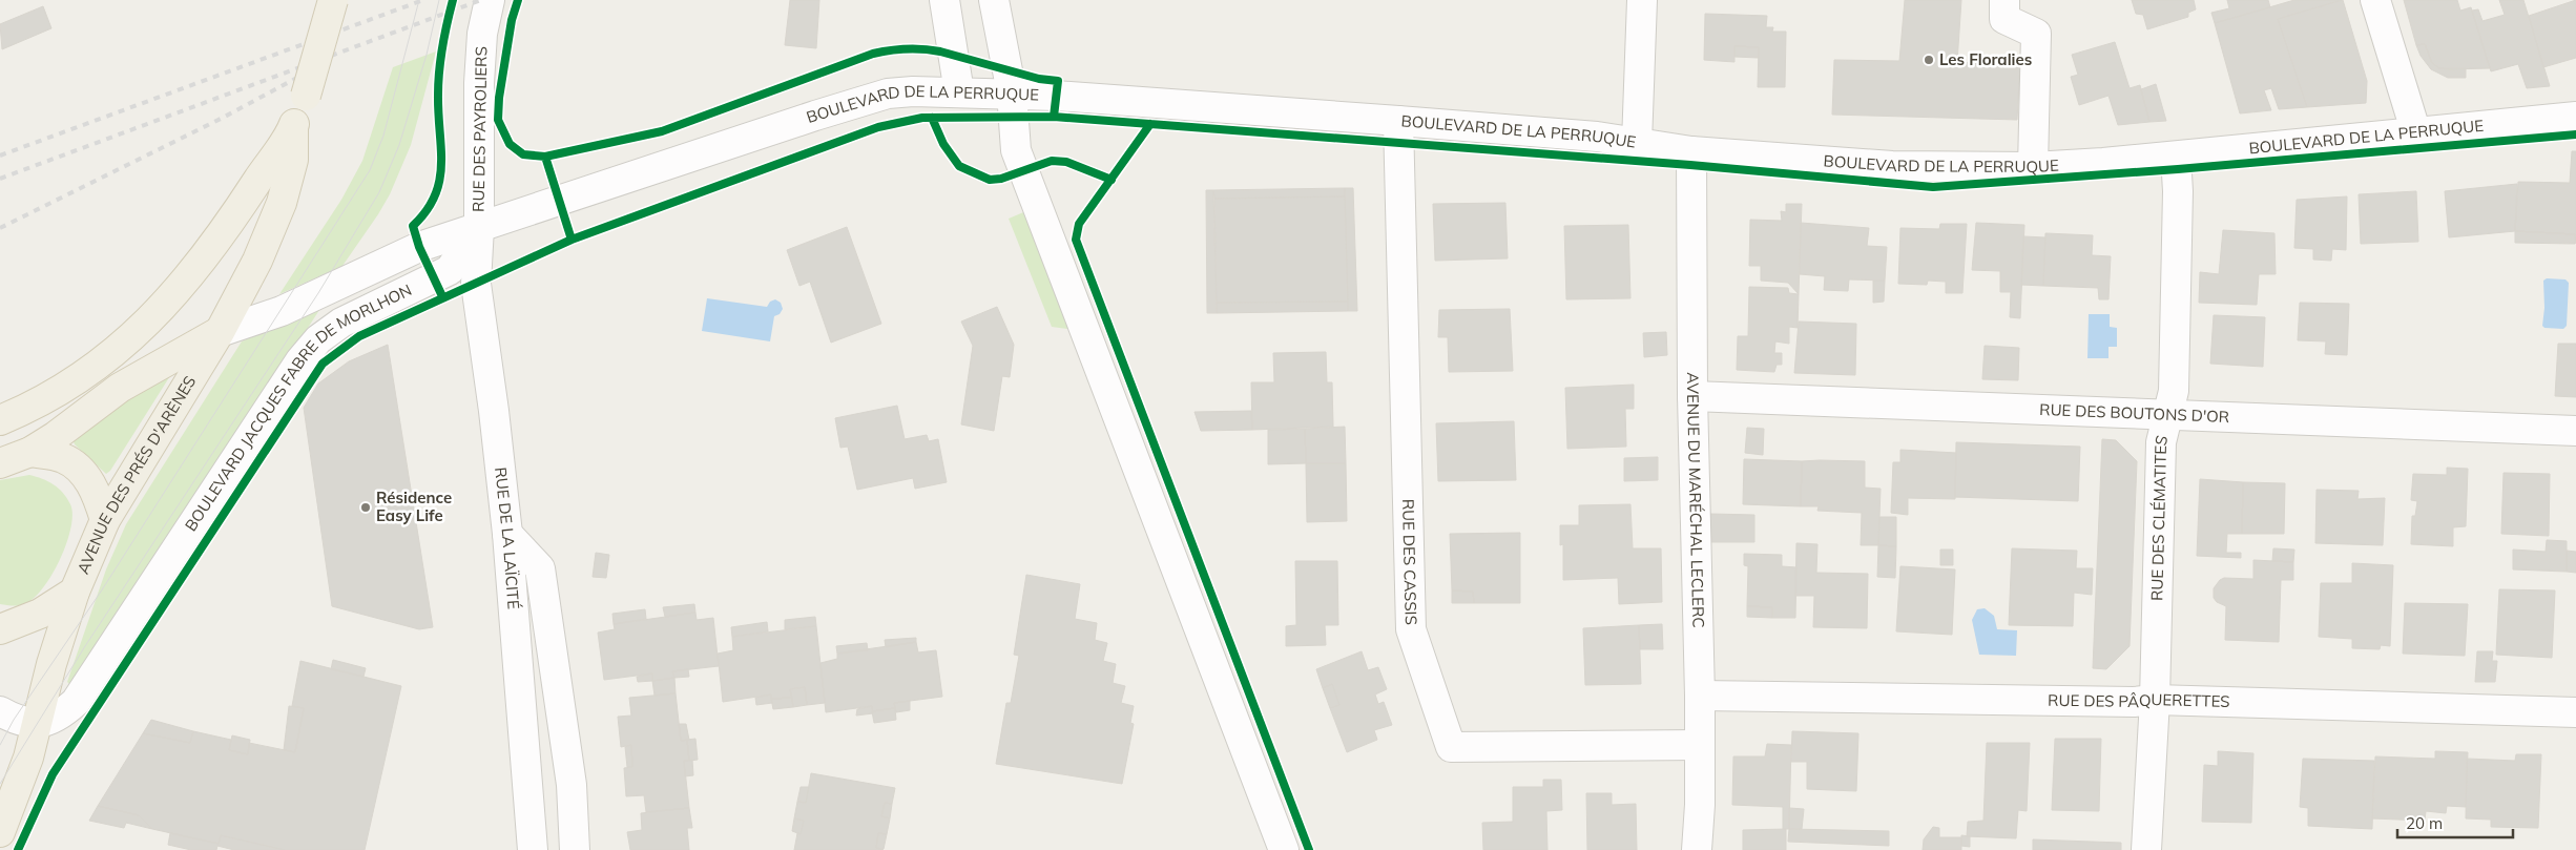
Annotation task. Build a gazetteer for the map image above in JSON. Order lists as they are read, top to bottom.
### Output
{
  "streets": {
    "main road": ["AVENUE DES PRÉS D'ARÈNES"],
    "street": [
      "BOULEVARD DE LA PERRUQUE",
      "RUE DES PAYROLIERS",
      "BOULEVARD JACQUES FABRE DE MORLHON",
      "RUE DES BOUTONS D'OR",
      "AVENUE DU MARÉCHAL LECLERC",
      "RUE DES CLÉMATITES",
      "RUE DE LA LAÏCITÉ",
      "RUE DES CASSIS",
      "RUE DES PÂQUERETTES"
    ]
  },
  "crossings": [
    ["BOULEVARD DE LA PERRUQUE", "RUE DES PAYROLIERS"],
    ["BOULEVARD DE LA PERRUQUE", "BOULEVARD JACQUES FABRE DE MORLHON"],
    ["BOULEVARD DE LA PERRUQUE", "AVENUE DU MARÉCHAL LECLERC"],
    ["BOULEVARD DE LA PERRUQUE", "RUE DES CLÉMATITES"],
    ["BOULEVARD DE LA PERRUQUE", "RUE DE LA LAÏCITÉ"],
    ["BOULEVARD DE LA PERRUQUE", "RUE DES CASSIS"],
    ["RUE DES PAYROLIERS", "BOULEVARD JACQUES FABRE DE MORLHON"],
    ["RUE DES PAYROLIERS", "RUE DE LA LAÏCITÉ"],
    ["BOULEVARD JACQUES FABRE DE MORLHON", "AVENUE DES PRÉS D'ARÈNES"],
    ["BOULEVARD JACQUES FABRE DE MORLHON", "RUE DE LA LAÏCITÉ"],
    ["RUE DES BOUTONS D'OR", "AVENUE DU MARÉCHAL LECLERC"],
    ["RUE DES BOUTONS D'OR", "RUE DES CLÉMATITES"],
    ["AVENUE DU MARÉCHAL LECLERC", "RUE DES CASSIS"],
    ["AVENUE DU MARÉCHAL LECLERC", "RUE DES PÂQUERETTES"],
    ["RUE DES CLÉMATITES", "RUE DES PÂQUERETTES"]
  ],
  "places": ["Les Floralies", "Résidence Easy Life"],
  "scale_bar": "20 m"
}
